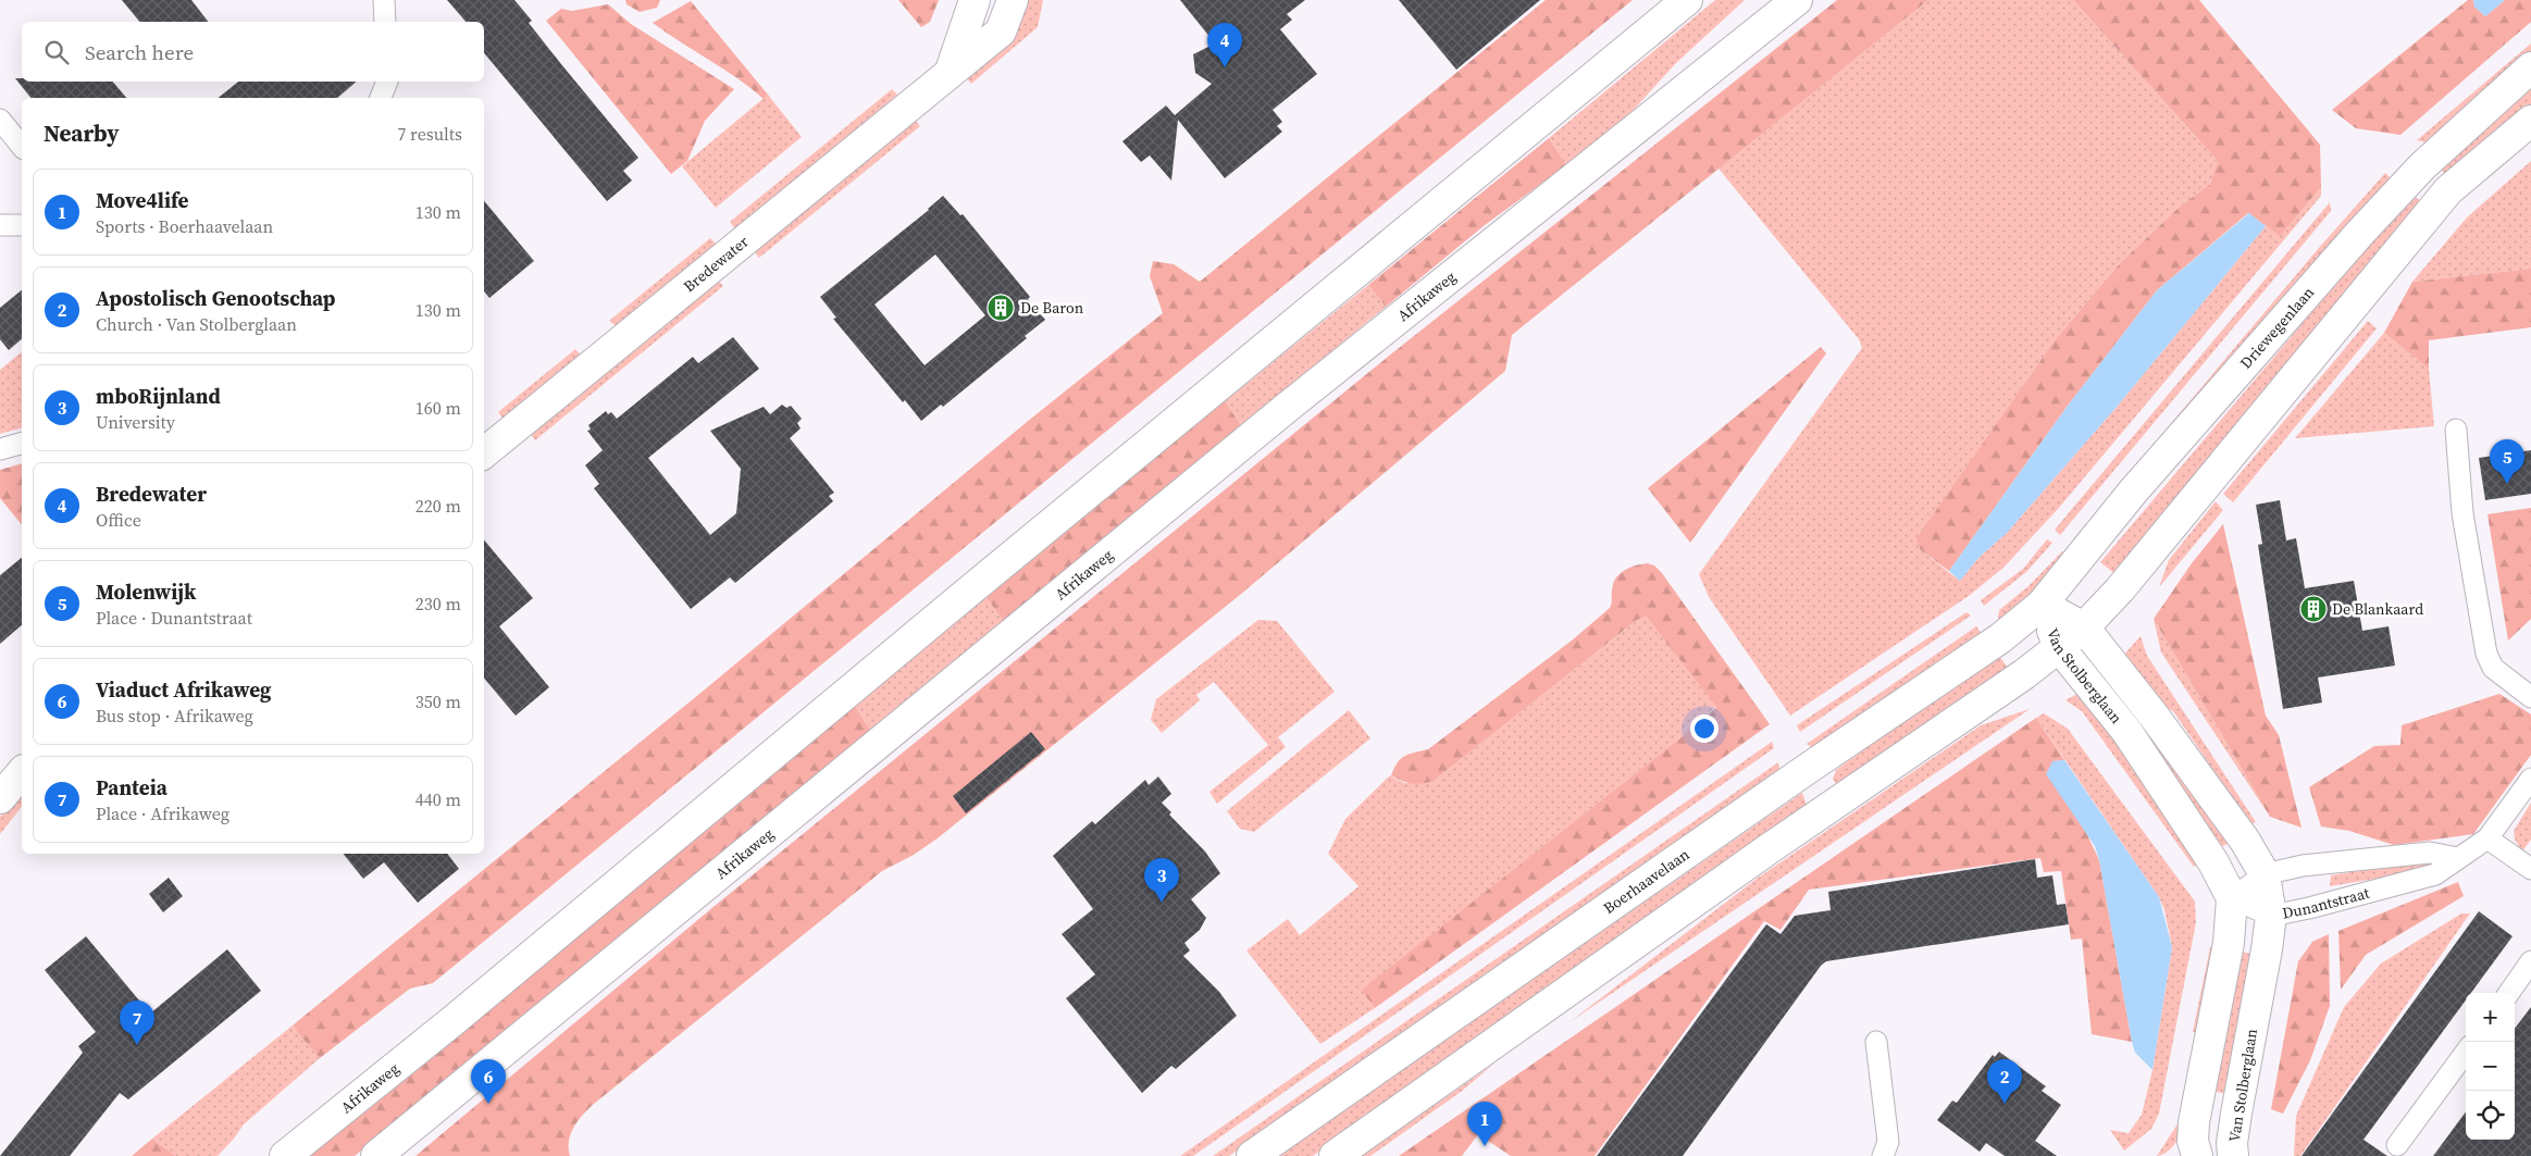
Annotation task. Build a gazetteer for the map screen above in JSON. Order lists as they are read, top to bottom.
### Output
{
  "streets": {
    "street": [
      "Bredewater",
      "Afrikaweg",
      "Driewegenlaan",
      "Van Stolberglaan",
      "Boerhaavelaan",
      "Dunantstraat"
    ]
  },
  "crossings": [
    ["Driewegenlaan", "Van Stolberglaan"],
    ["Driewegenlaan", "Boerhaavelaan"],
    ["Van Stolberglaan", "Boerhaavelaan"],
    ["Van Stolberglaan", "Dunantstraat"]
  ],
  "places": {
    "building": ["De Baron", "De Blankaard"]
  },
  "page": {
    "search": "Search here",
    "pins": [
      "4",
      "5",
      "3",
      "7",
      "2",
      "6",
      "1"
    ],
    "heading": ["Nearby", "7 results"],
    "list": [
      {
        "mark": "1",
        "name": "Move4life",
        "note": "Sports · Boerhaavelaan",
        "value": "130 m"
      },
      {
        "mark": "2",
        "name": "Apostolisch Genootschap",
        "note": "Church · Van Stolberglaan",
        "value": "130 m"
      },
      {
        "mark": "3",
        "name": "mboRijnland",
        "note": "University",
        "value": "160 m"
      },
      {
        "mark": "4",
        "name": "Bredewater",
        "note": "Office",
        "value": "220 m"
      },
      {
        "mark": "5",
        "name": "Molenwijk",
        "note": "Place · Dunantstraat",
        "value": "230 m"
      },
      {
        "mark": "6",
        "name": "Viaduct Afrikaweg",
        "note": "Bus stop · Afrikaweg",
        "value": "350 m"
      },
      {
        "mark": "7",
        "name": "Panteia",
        "note": "Place · Afrikaweg",
        "value": "440 m"
      }
    ],
    "map_buttons": ["+", "−"]
  }
}
